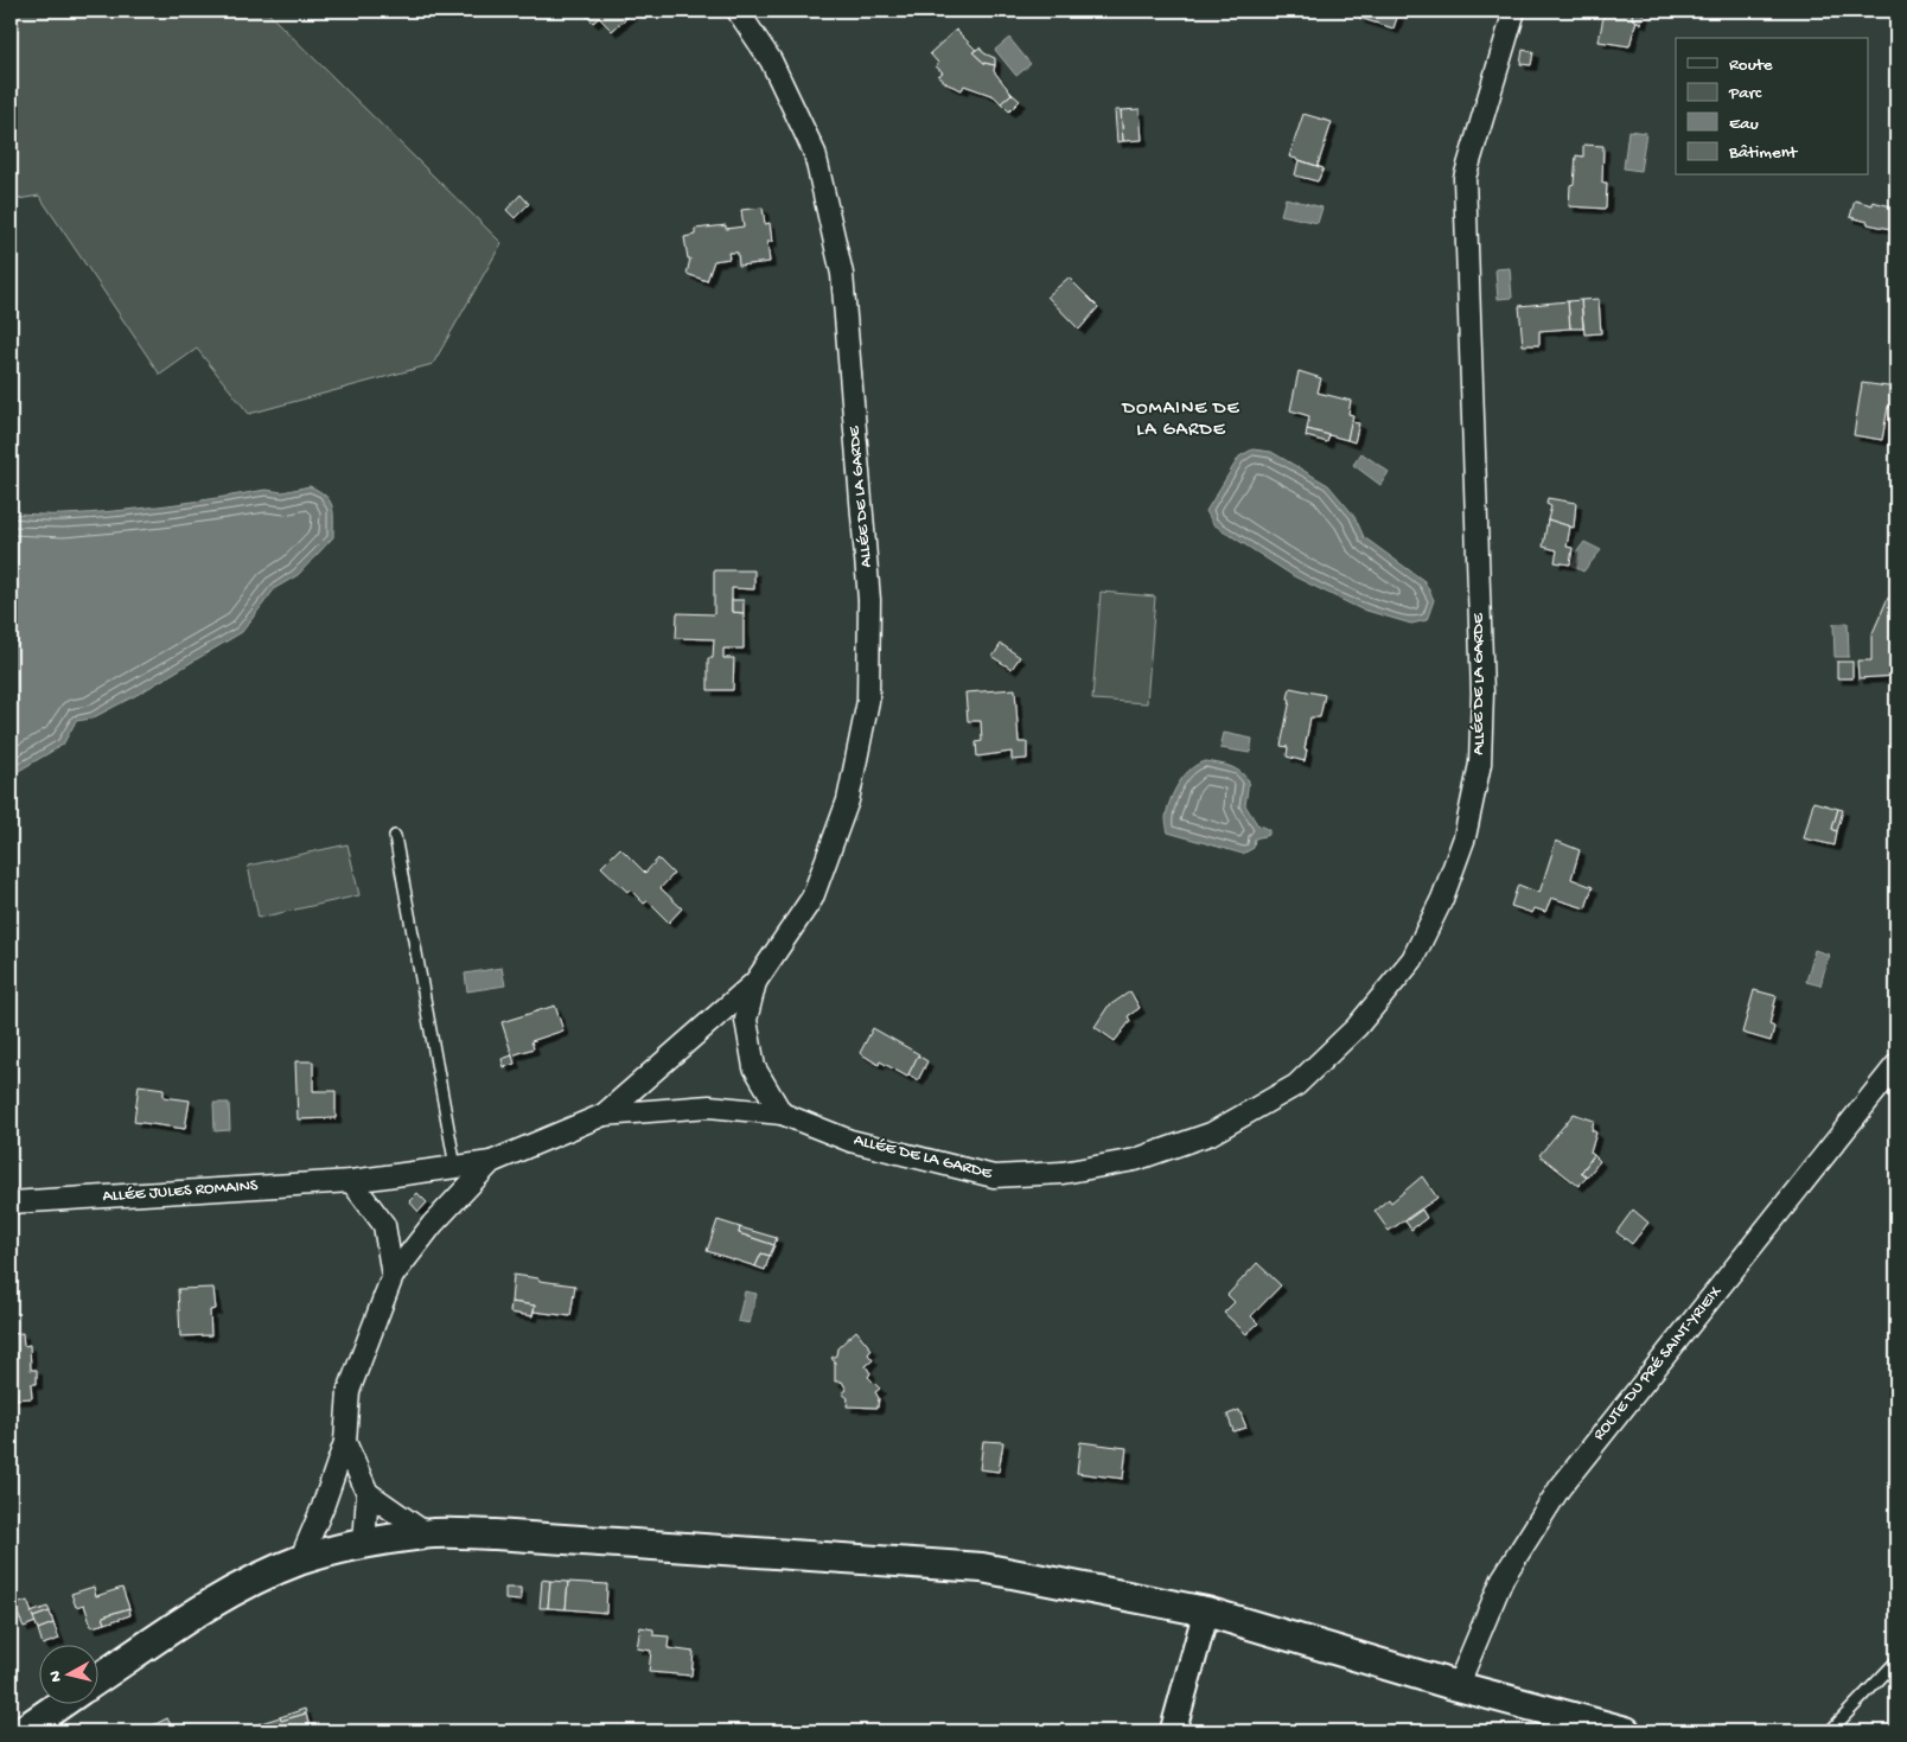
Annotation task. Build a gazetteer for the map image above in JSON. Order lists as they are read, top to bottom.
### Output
{
  "streets": {
    "street": ["ALLÉE DE LA GARDE", "ALLÉE JULES ROMAINS", "ROUTE DU PRÉ SAINT-YRIEIX"]
  },
  "crossings": [
    ["ALLÉE DE LA GARDE", "ALLÉE JULES ROMAINS"]
  ],
  "districts": ["DOMAINE DE LA GARDE"],
  "legend": [
    "Route",
    "Parc",
    "Eau",
    "Bâtiment"
  ],
  "north": "left"
}
